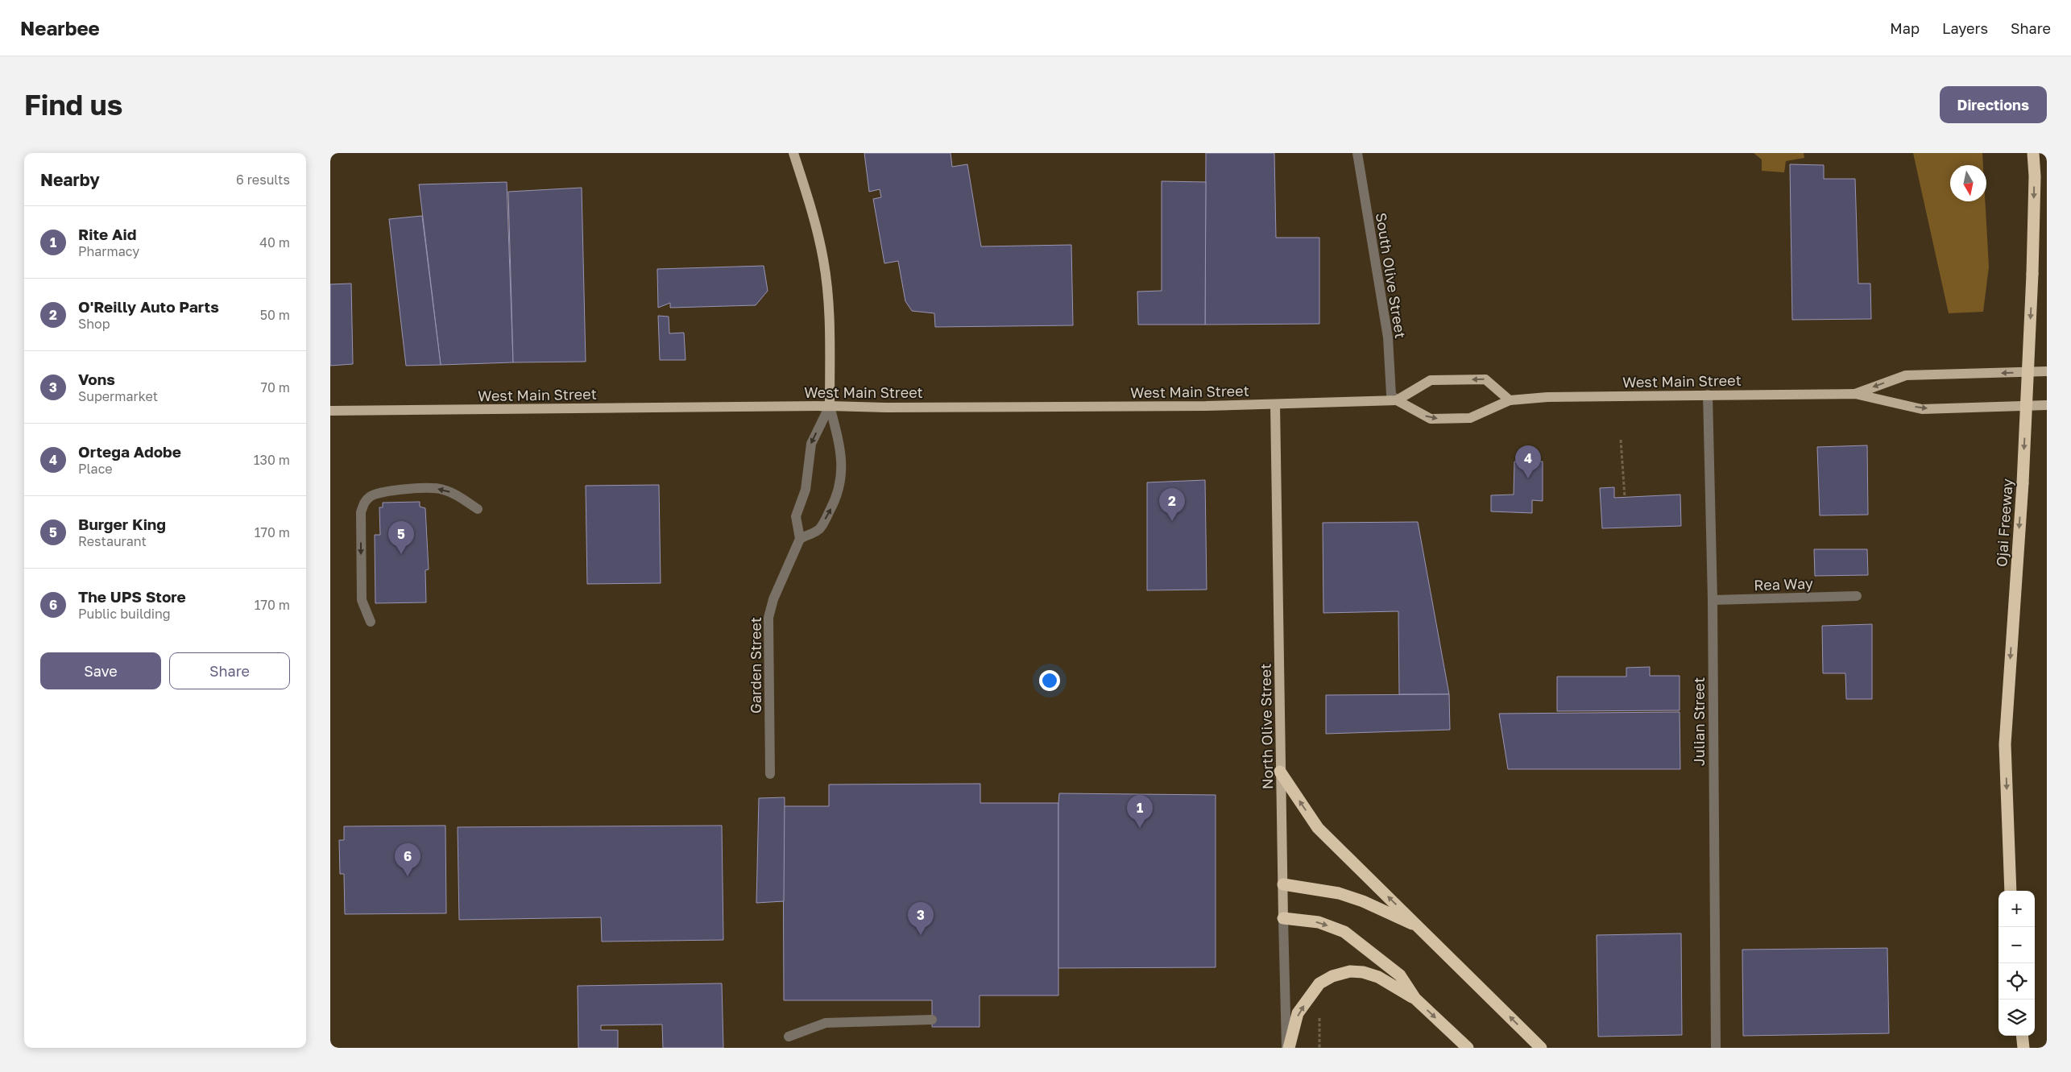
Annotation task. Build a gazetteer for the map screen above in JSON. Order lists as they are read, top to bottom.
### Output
{
  "streets": {
    "highway": ["Ojai Freeway"],
    "main road": ["West Main Street", "North Olive Street"],
    "street": [
      "South Olive Street",
      "Rea Way",
      "Garden Street",
      "Julian Street"
    ]
  },
  "crossings": [
    ["South Olive Street", "West Main Street"],
    ["West Main Street", "Julian Street"],
    ["West Main Street", "North Olive Street"],
    ["Rea Way", "Julian Street"]
  ],
  "one_way": ["Ojai Freeway"],
  "north": "bottom",
  "page": {
    "header": "Nearbee",
    "nav": ["Map", "Layers", "Share"],
    "buttons": [
      "Directions",
      ["Save", "Share"]
    ],
    "title": "Find us",
    "heading": ["Nearby", "6 results"],
    "list": [
      {
        "mark": "1",
        "name": "Rite Aid",
        "note": "Pharmacy",
        "value": "40 m"
      },
      {
        "mark": "2",
        "name": "O'Reilly Auto Parts",
        "note": "Shop",
        "value": "50 m"
      },
      {
        "mark": "3",
        "name": "Vons",
        "note": "Supermarket",
        "value": "70 m"
      },
      {
        "mark": "4",
        "name": "Ortega Adobe",
        "note": "Place",
        "value": "130 m"
      },
      {
        "mark": "5",
        "name": "Burger King",
        "note": "Restaurant",
        "value": "170 m"
      },
      {
        "mark": "6",
        "name": "The UPS Store",
        "note": "Public building",
        "value": "170 m"
      }
    ],
    "pins": [
      "4",
      "2",
      "5",
      "1",
      "6",
      "3"
    ],
    "map_buttons": ["+", "−"]
  }
}
